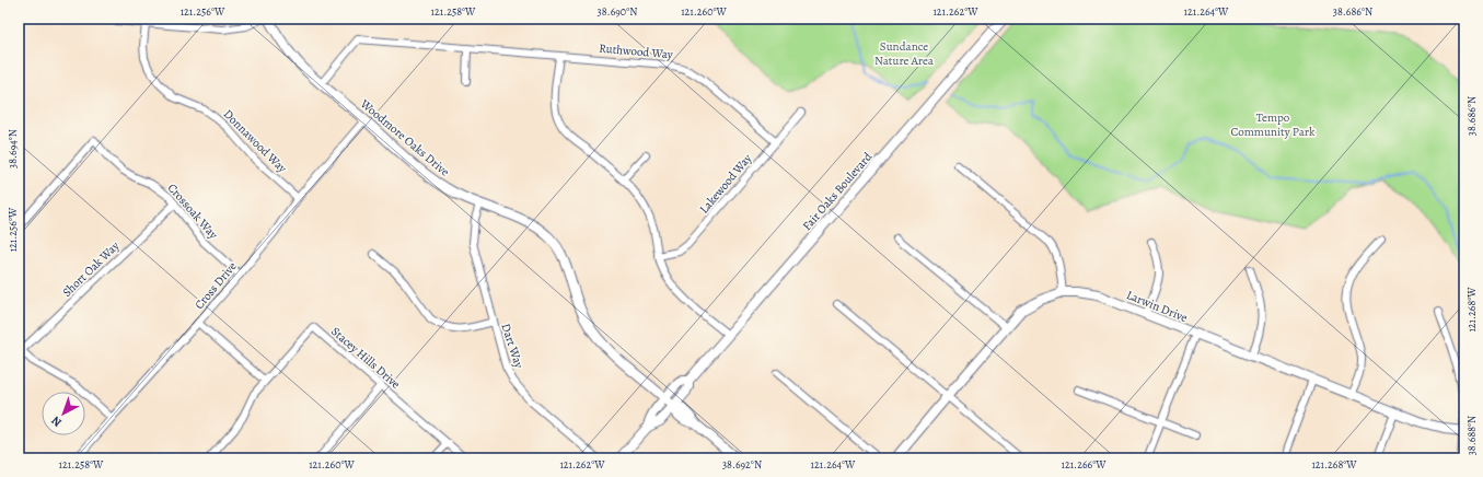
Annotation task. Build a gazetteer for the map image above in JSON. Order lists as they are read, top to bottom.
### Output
{
  "streets": {
    "street": [
      "Ruthwood Way",
      "Woodmore Oaks Drive",
      "Donnawood Way",
      "Lakewood Way",
      "Fair Oaks Boulevard",
      "Crossoak Way",
      "Short Oak Way",
      "Cross Drive",
      "Larwin Drive",
      "Dart Way",
      "Stacey Hills Drive"
    ]
  },
  "crossings": [
    ["Ruthwood Way", "Woodmore Oaks Drive"],
    ["Ruthwood Way", "Lakewood Way"],
    ["Woodmore Oaks Drive", "Fair Oaks Boulevard"],
    ["Woodmore Oaks Drive", "Cross Drive"],
    ["Woodmore Oaks Drive", "Dart Way"],
    ["Donnawood Way", "Cross Drive"],
    ["Crossoak Way", "Short Oak Way"],
    ["Crossoak Way", "Cross Drive"]
  ],
  "parks": ["Sundance Nature Area", "Tempo Community Park"],
  "north": "bottom left",
  "coordinates": [
    "121.256°W",
    "121.258°W",
    "38.690°N",
    "121.260°W",
    "121.262°W",
    "121.264°W",
    "38.686°N",
    "38.694°N",
    "121.268°W",
    "38.688°N",
    "38.692°N",
    "121.266°W"
  ]
}
